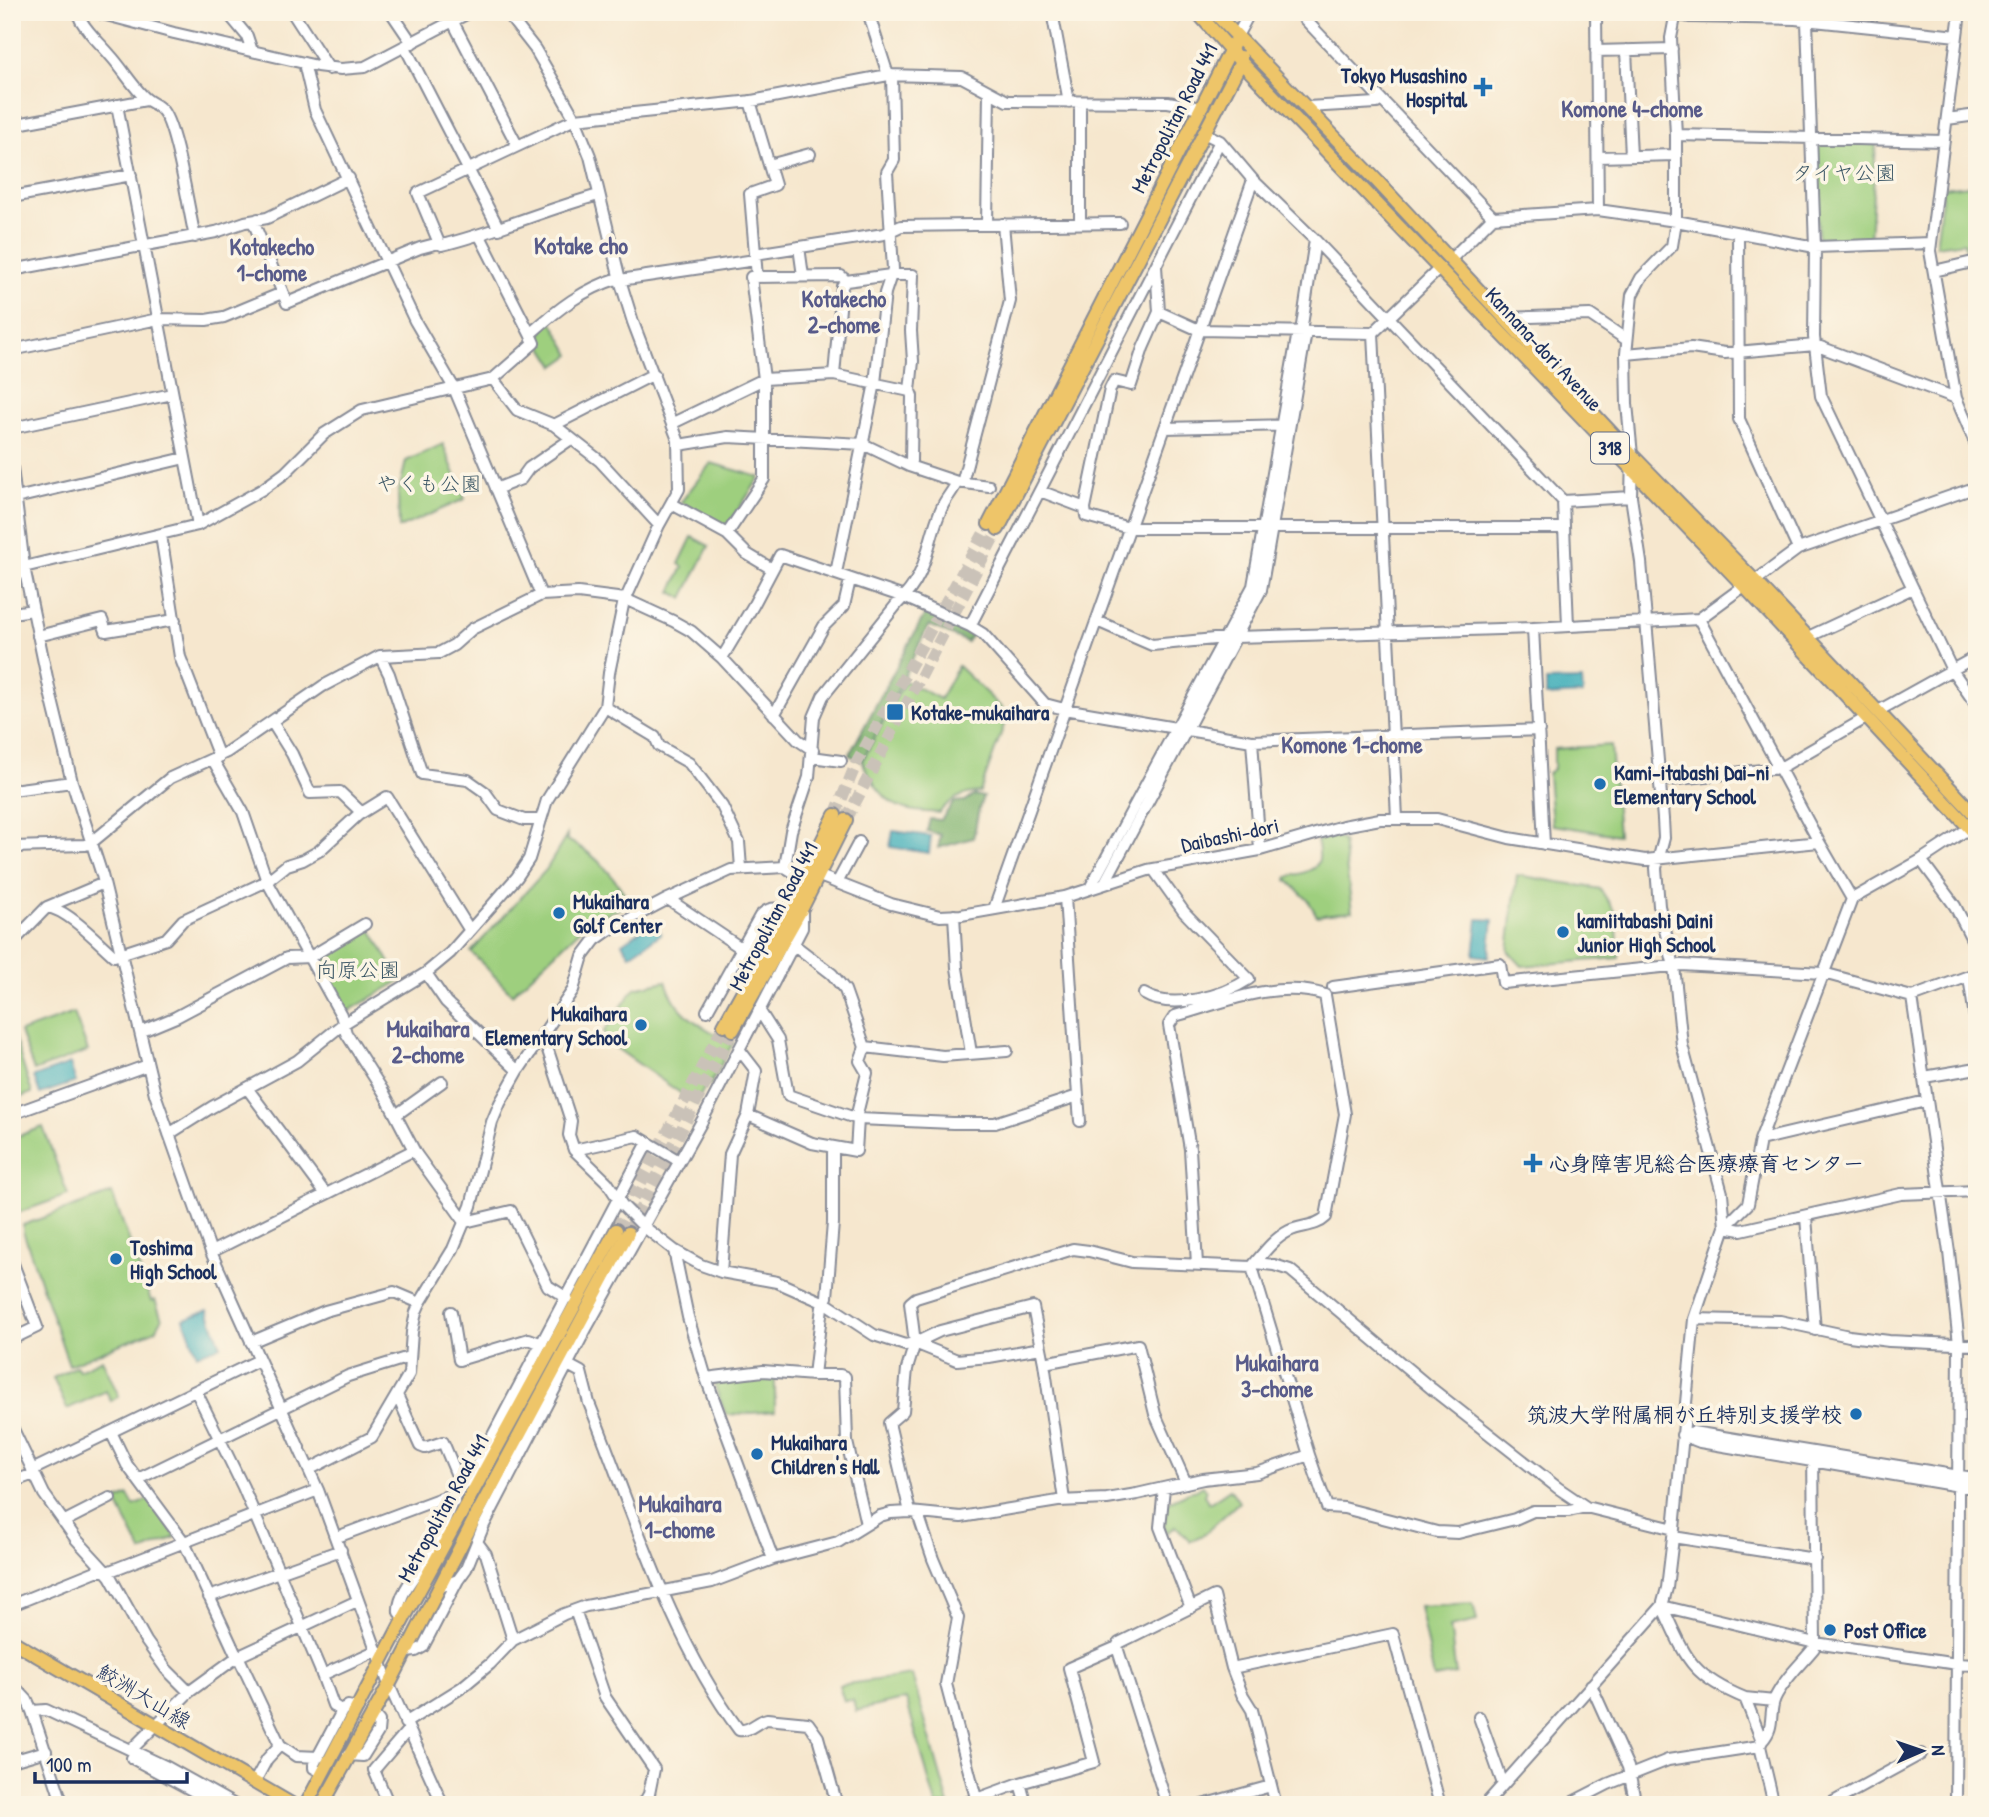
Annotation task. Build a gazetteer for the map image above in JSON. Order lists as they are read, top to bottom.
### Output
{
  "streets": {
    "main road": [
      "Metropolitan Road 441",
      "Kannana-dori Avenue",
      "318",
      "鮫洲大山線"
    ],
    "street": ["Daibashi-dori"]
  },
  "crossings": [
    ["Metropolitan Road 441", "Kannana-dori Avenue"],
    ["Metropolitan Road 441", "Daibashi-dori"]
  ],
  "districts": [
    "Komone 4-chome",
    "Kotake cho",
    "Kotakecho 1-chome",
    "Kotakecho 2-chome",
    "Komone 1-chome",
    "Mukaihara 2-chome",
    "Mukaihara 3-chome",
    "Mukaihara 1-chome"
  ],
  "parks": ["タイヤ公園", "やくも公園", "向原公園"],
  "places": {
    "health": ["Tokyo Musashino Hospital", "心身障害児総合医療療育センター"],
    "transit": ["Kotake-mukaihara"],
    "other": [
      "Kami-itabashi Dai-ni Elementary School",
      "Mukaihara Golf Center",
      "kamiitabashi Daini Junior High School",
      "Mukaihara Elementary School",
      "Toshima High School",
      "筑波大学附属桐が丘特別支援学校",
      "Mukaihara Children's Hall",
      "Post Office"
    ]
  },
  "scale_bar": "100 m",
  "north": "right"
}
